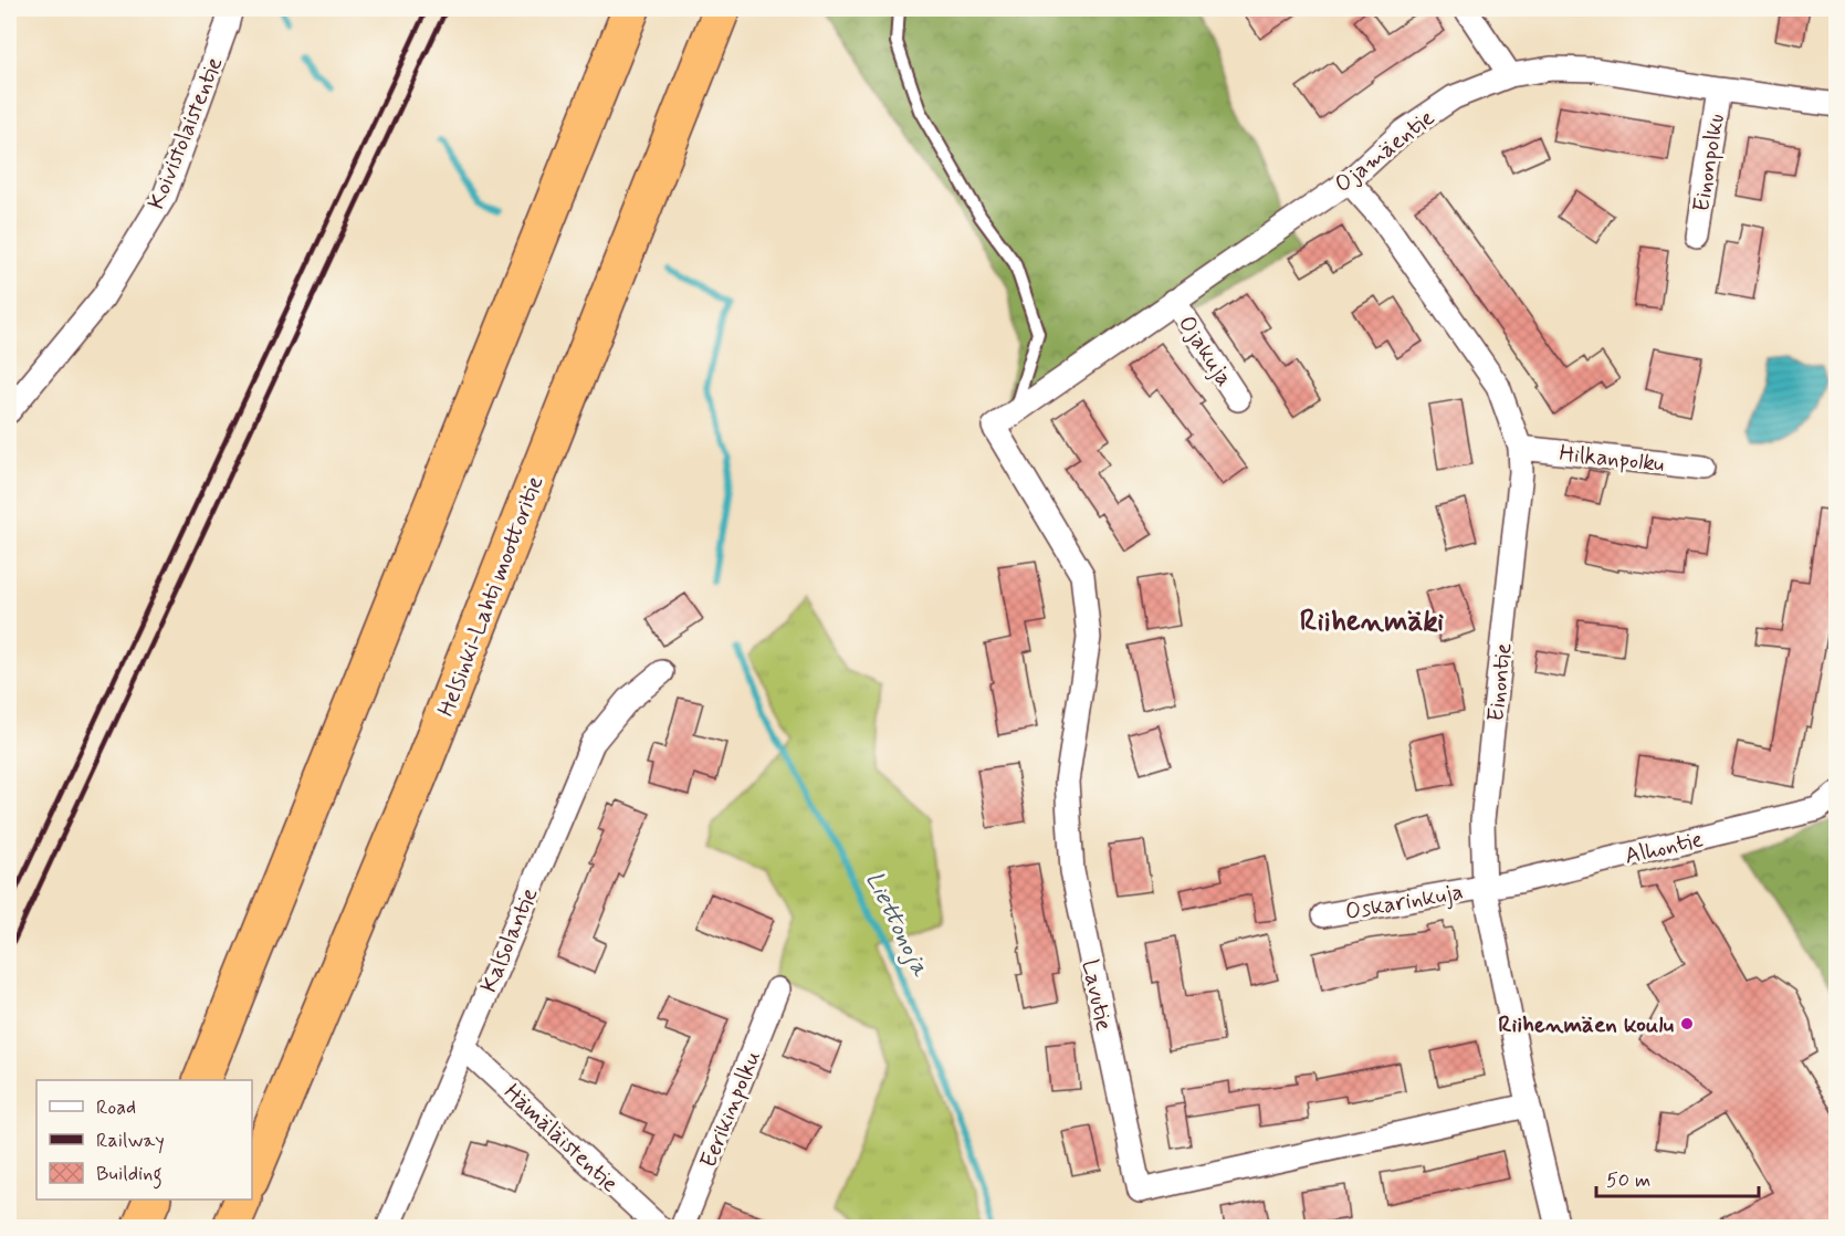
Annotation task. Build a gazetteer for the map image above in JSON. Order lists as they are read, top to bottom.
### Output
{
  "streets": {
    "highway": ["Helsinki-Lahti moottoritie"],
    "street": [
      "Koivistolaistentie",
      "Ojamäentie",
      "Einonpolku",
      "Ojakuja",
      "Hilkanpolku",
      "Einontie",
      "Alhontie",
      "Oskarinkuja",
      "Kalsolantie",
      "Lavutie",
      "Eerikinpolku",
      "Hämäläistentie"
    ]
  },
  "crossings": [
    ["Ojamäentie", "Einonpolku"],
    ["Ojamäentie", "Ojakuja"],
    ["Ojamäentie", "Einontie"],
    ["Ojamäentie", "Lavutie"],
    ["Hilkanpolku", "Einontie"],
    ["Einontie", "Alhontie"],
    ["Einontie", "Oskarinkuja"],
    ["Einontie", "Lavutie"],
    ["Alhontie", "Oskarinkuja"],
    ["Kalsolantie", "Hämäläistentie"]
  ],
  "districts": ["Riihenmäki"],
  "water": ["Liettonoja"],
  "places": ["Riihenmäen koulu"],
  "legend": ["Road", "Railway", "Building"],
  "scale_bar": "50 m"
}
